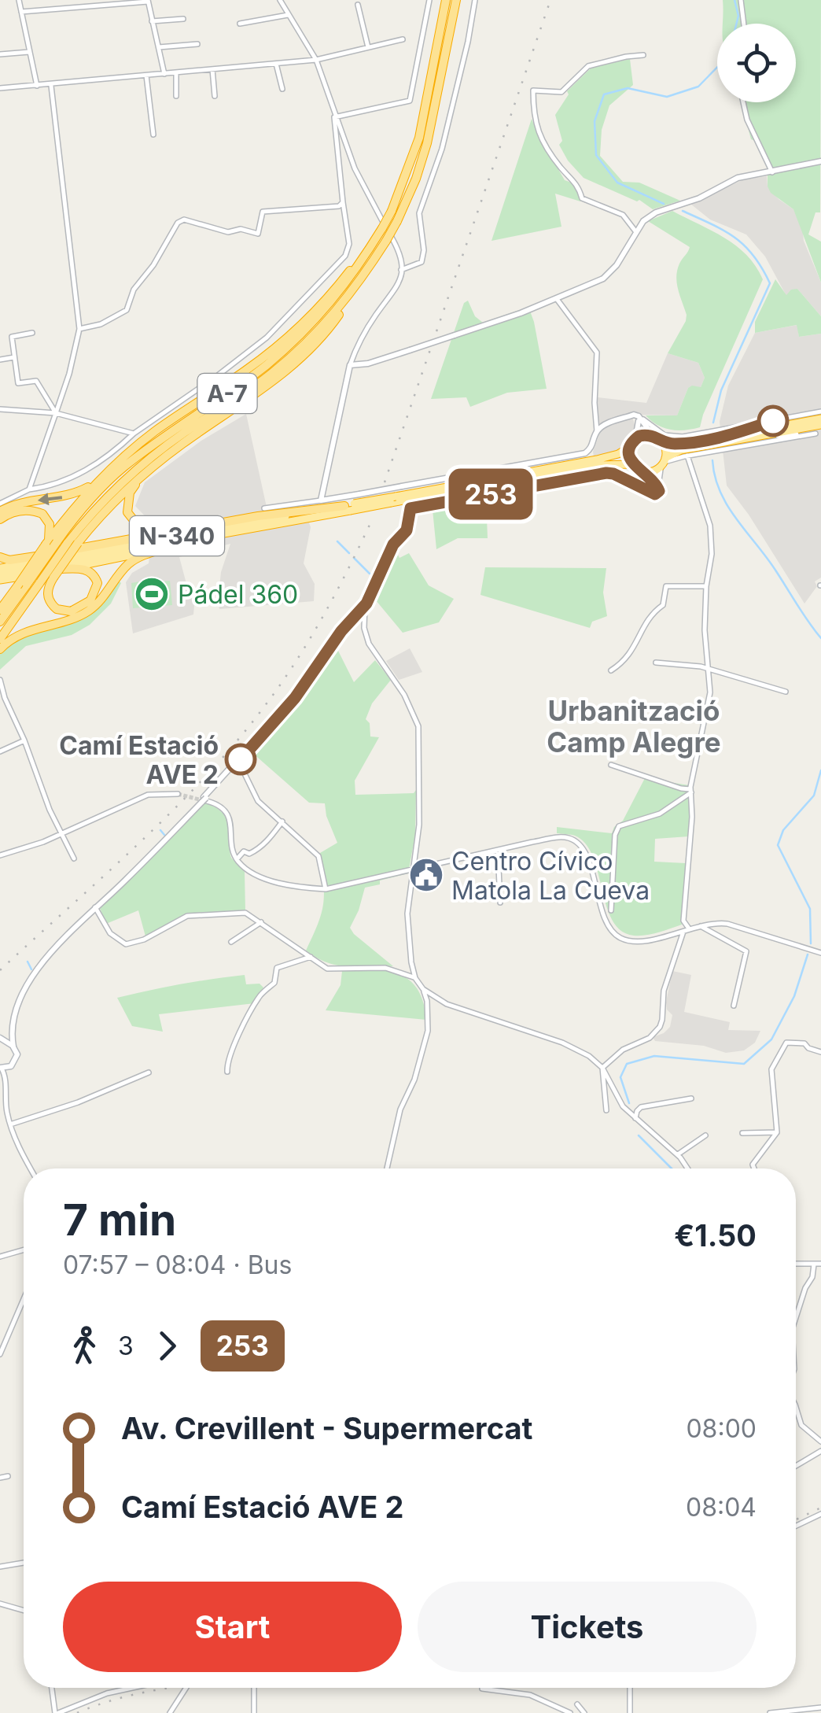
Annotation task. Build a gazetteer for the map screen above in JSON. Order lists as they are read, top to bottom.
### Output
{
  "streets": {
    "highway": ["A-7", "N-340"]
  },
  "districts": ["Urbanització Camp Alegre"],
  "places": {
    "sports": ["Pádel 360"],
    "other": ["Camí Estació AVE 2"],
    "public building": ["Centro Cívico Matola La Cueva"]
  },
  "lines": ["bus line 253"],
  "page": {
    "on_map": "253",
    "heading": ["7 min", "07:57 – 08:04 · Bus", "€1.50"],
    "legs": ["3", "253"],
    "list": [
      {
        "name": "Av. Crevillent - Supermercat",
        "value": "08:00"
      },
      {
        "name": "Camí Estació AVE 2",
        "value": "08:04"
      }
    ],
    "buttons": ["Start", "Tickets"]
  }
}
